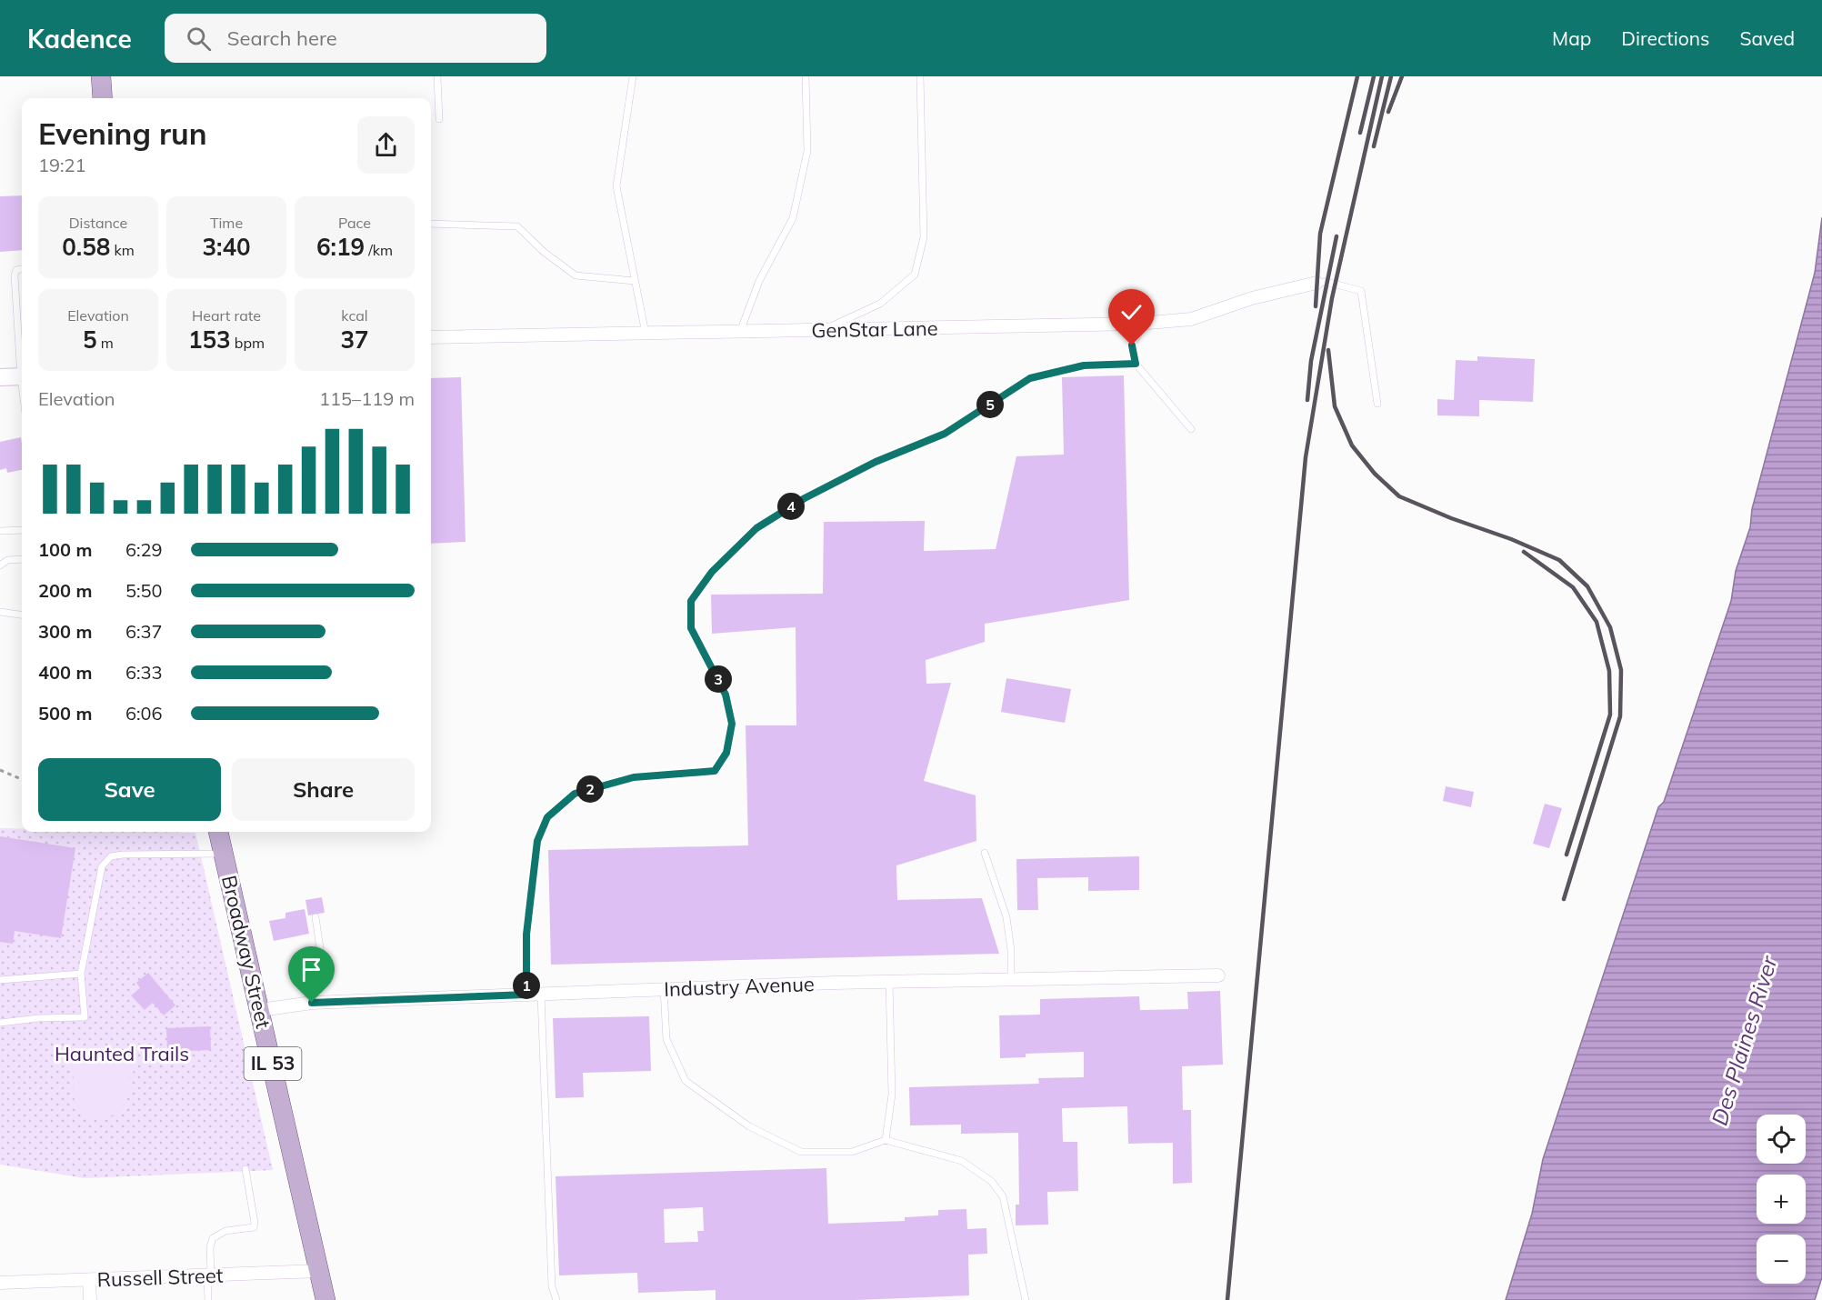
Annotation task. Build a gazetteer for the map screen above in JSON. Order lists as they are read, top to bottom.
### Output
{
  "streets": {
    "main road": ["Broadway Street", "IL 53"],
    "street": ["GenStar Lane", "Industry Avenue", "Russell Street"]
  },
  "crossings": [
    ["Broadway Street", "Industry Avenue"],
    ["Broadway Street", "Russell Street"]
  ],
  "water": ["Des Plaines River"],
  "parks": ["Haunted Trails"],
  "page": {
    "header": "Kadence",
    "search": "Search here",
    "nav": ["Map", "Directions", "Saved"],
    "heading": ["Evening run", "19:21"],
    "stats": [
      ["Distance", "0.58 km"],
      ["Time", "3:40"],
      ["Pace", "6:19 /km"],
      ["Elevation", "5 m"],
      ["Heart rate", "153 bpm"],
      ["kcal", "37"]
    ],
    "chart": ["Elevation", "115–119 m"],
    "pins": [
      "5",
      "4",
      "3",
      "2",
      "1"
    ],
    "list": [
      {
        "name": "100 m",
        "note": "6:29"
      },
      {
        "name": "200 m",
        "note": "5:50"
      },
      {
        "name": "300 m",
        "note": "6:37"
      },
      {
        "name": "400 m",
        "note": "6:33"
      },
      {
        "name": "500 m",
        "note": "6:06"
      }
    ],
    "buttons": ["Save", "Share"],
    "map_buttons": ["+", "−"]
  }
}
